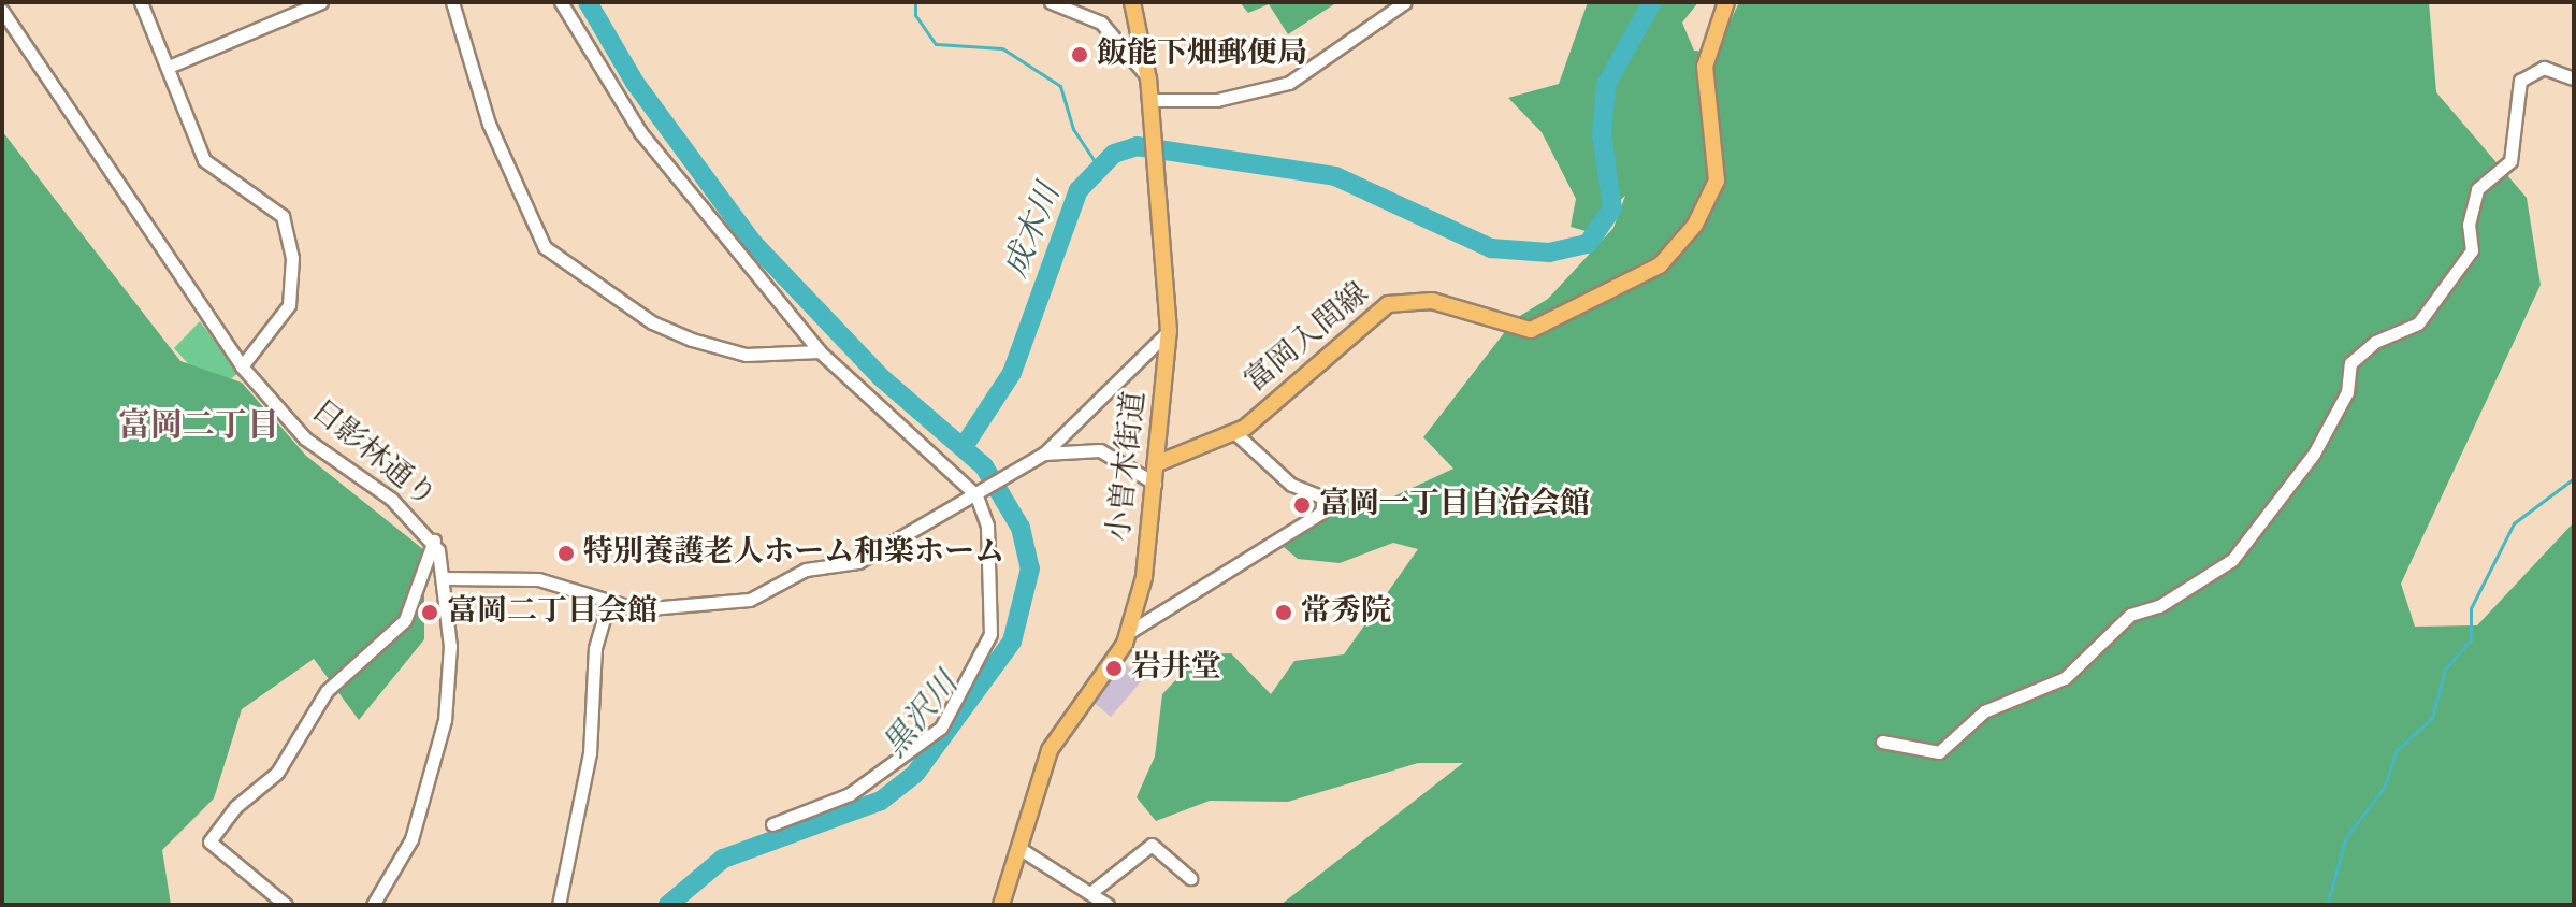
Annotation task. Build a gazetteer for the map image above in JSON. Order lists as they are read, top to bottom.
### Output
{
  "streets": {
    "main road": ["富岡入間線", "小曽木街道"],
    "street": ["日影林通り"]
  },
  "crossings": [
    ["富岡入間線", "小曽木街道"]
  ],
  "districts": ["富岡二丁目"],
  "water": ["成木川", "黒沢川"],
  "places": [
    "飯能下畑郵便局",
    "富岡一丁目自治会館",
    "特別養護老人ホーム和楽ホーム",
    "富岡二丁目会館",
    "常秀院",
    "岩井堂"
  ]
}
